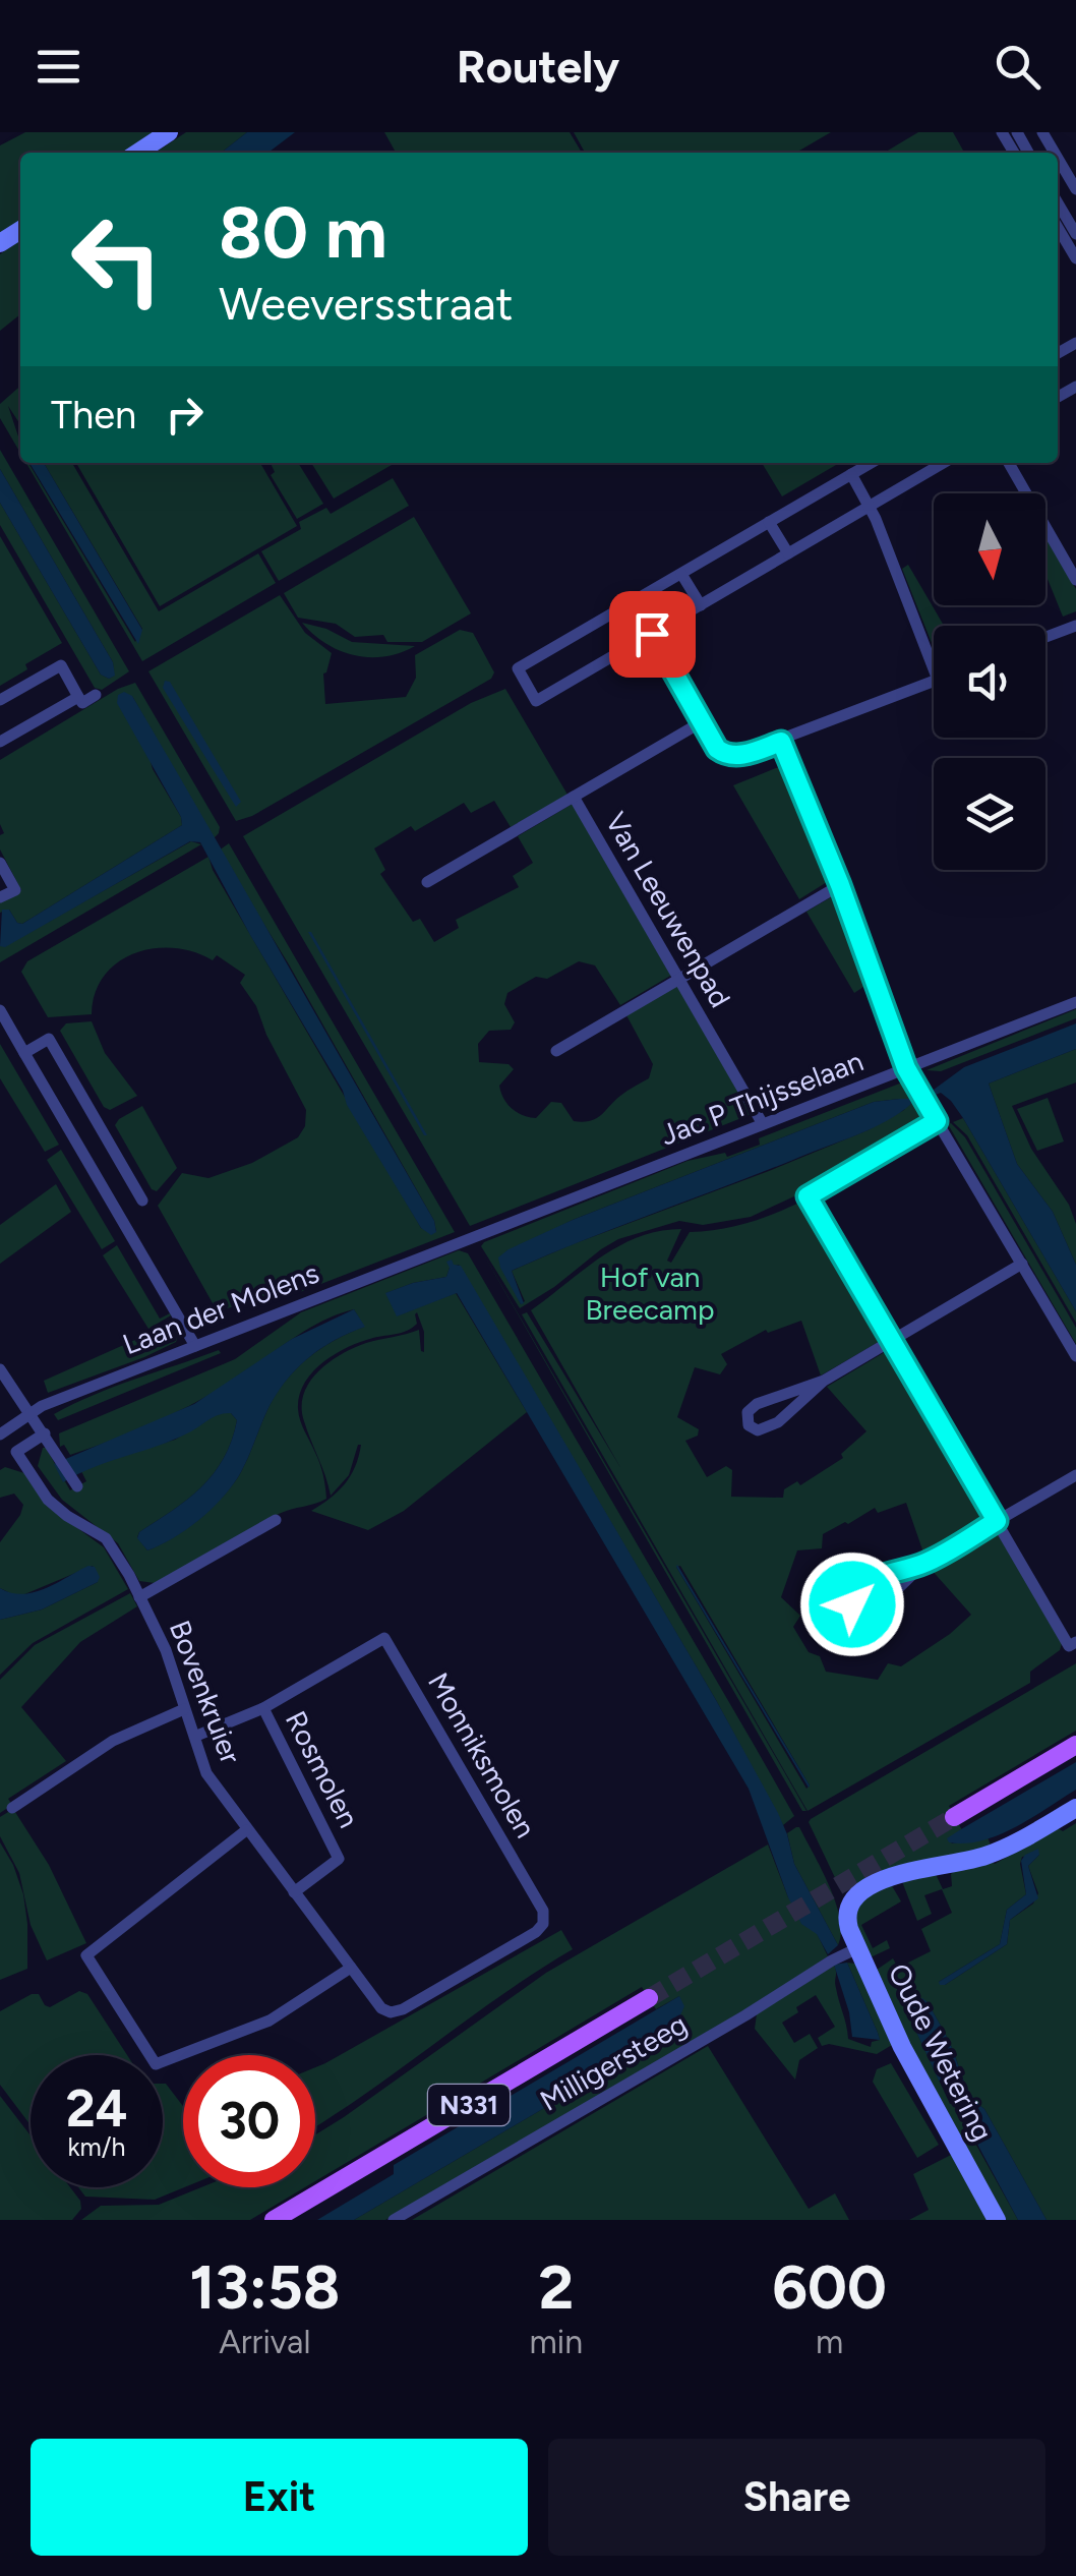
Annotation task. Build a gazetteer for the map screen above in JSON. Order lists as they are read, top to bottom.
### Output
{
  "streets": {
    "main road": ["N331"],
    "street": [
      "Van Leeuwenpad",
      "Jac P Thijsselaan",
      "Laan der Molens",
      "Bovenkruier",
      "Monniksmolen",
      "Rosmolen",
      "Oude Wetering",
      "Milligersteeg"
    ]
  },
  "crossings": [
    ["Van Leeuwenpad", "Jac P Thijsselaan"],
    ["Jac P Thijsselaan", "Laan der Molens"],
    ["Bovenkruier", "Monniksmolen"],
    ["Bovenkruier", "Rosmolen"],
    ["Monniksmolen", "Rosmolen"],
    ["Oude Wetering", "Milligersteeg"]
  ],
  "parks": ["Hof van Breecamp"],
  "north": "bottom",
  "page": {
    "header": "Routely",
    "turn": ["80 m", "Weeversstraat"],
    "then": "Then",
    "speed": "24 km/h",
    "limit": "30",
    "eta": [
      "13:58",
      "Arrival",
      "2",
      "min",
      "600",
      "m"
    ],
    "buttons": ["Exit", "Share"]
  }
}
